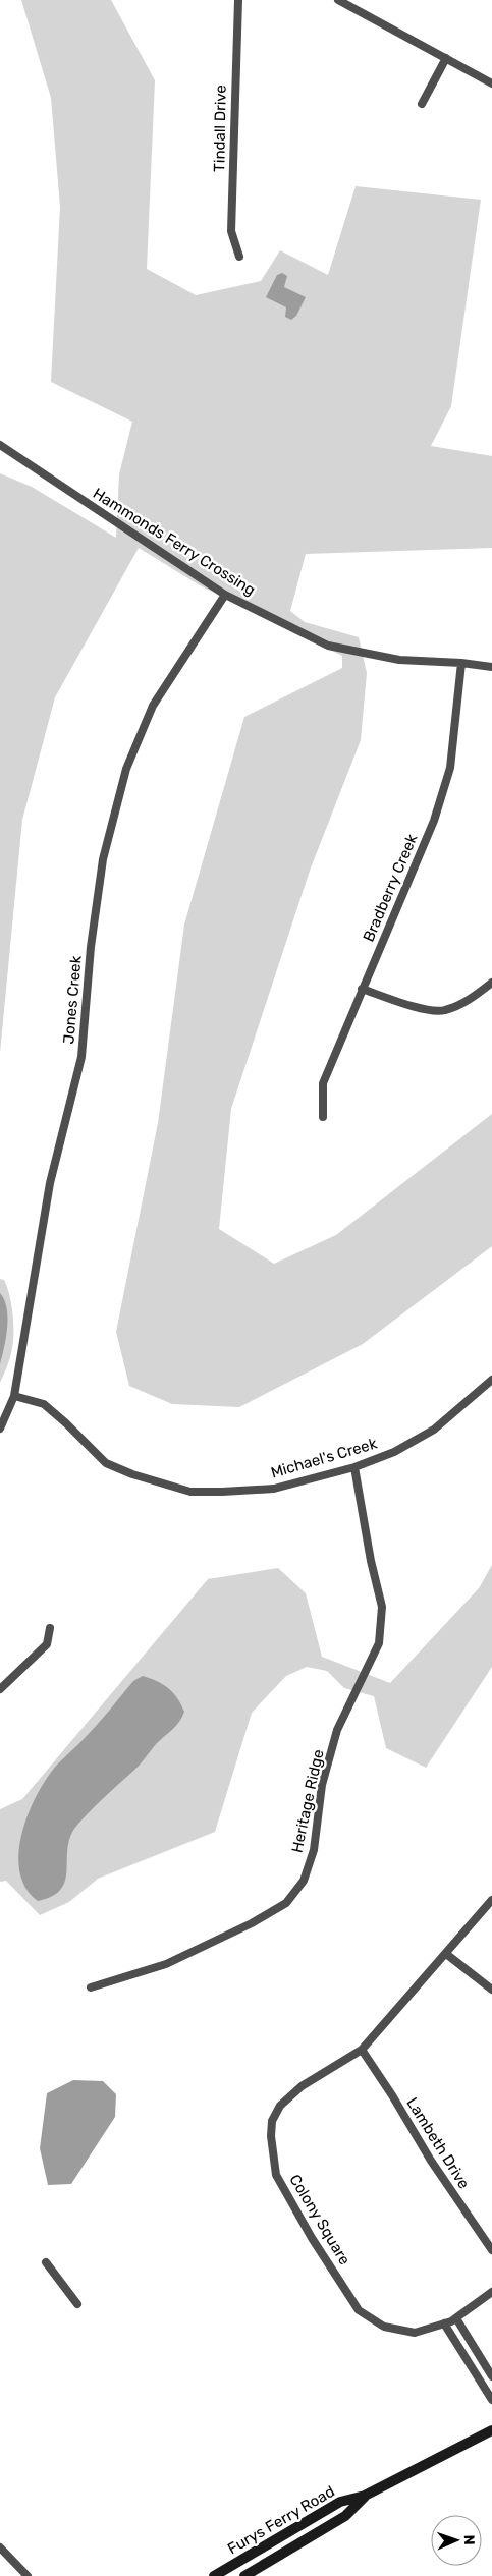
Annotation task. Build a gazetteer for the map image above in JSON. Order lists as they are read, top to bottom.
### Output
{
  "streets": {
    "main road": ["Furys Ferry Road"],
    "street": [
      "Tindall Drive",
      "Hammonds Ferry Crossing",
      "Bradberry Creek",
      "Jones Creek",
      "Michael's Creek",
      "Heritage Ridge",
      "Lambeth Drive",
      "Colony Square"
    ]
  },
  "crossings": [
    ["Hammonds Ferry Crossing", "Bradberry Creek"],
    ["Hammonds Ferry Crossing", "Jones Creek"],
    ["Jones Creek", "Michael's Creek"],
    ["Michael's Creek", "Heritage Ridge"],
    ["Lambeth Drive", "Colony Square"]
  ],
  "north": "right"
}
